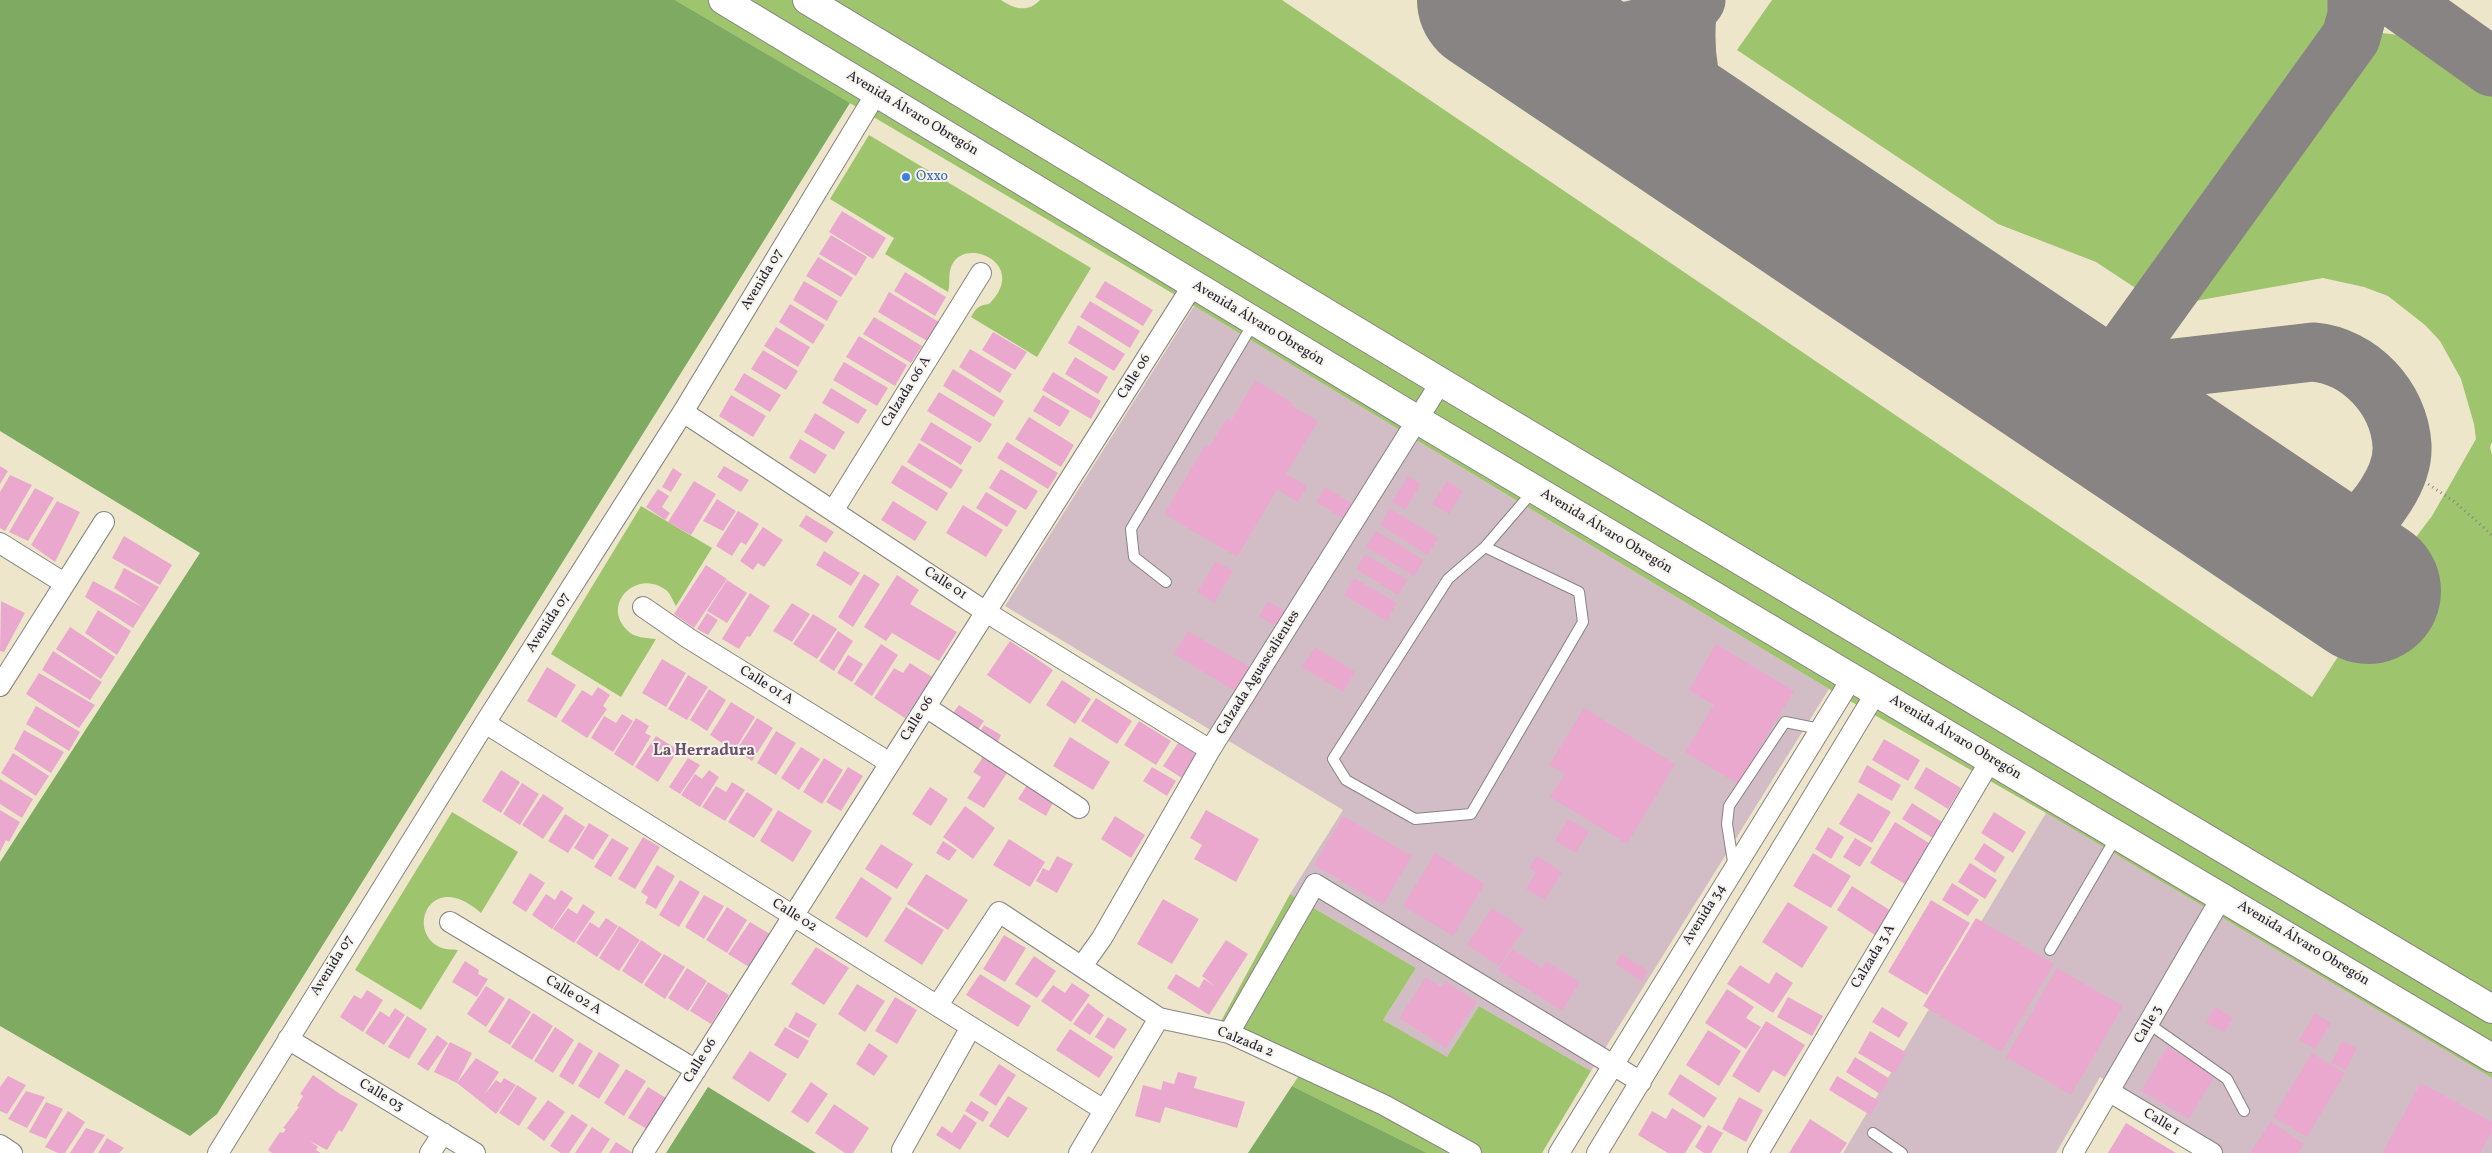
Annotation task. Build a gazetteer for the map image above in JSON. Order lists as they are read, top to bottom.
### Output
{
  "streets": {
    "main road": ["Avenida Álvaro Obregón"],
    "street": [
      "Avenida 07",
      "Calle 06",
      "Calzada 06 A",
      "Calle 01",
      "Calzada Aguascalientes",
      "Calle 01 A",
      "Avenida 34",
      "Calle 02",
      "Calzada 3 A",
      "Calle 02 A",
      "Calle 3",
      "Calzada 2",
      "Calle 03",
      "Calle 1"
    ]
  },
  "crossings": [
    ["Avenida Álvaro Obregón", "Avenida 07"],
    ["Avenida Álvaro Obregón", "Calle 06"],
    ["Avenida Álvaro Obregón", "Calzada Aguascalientes"],
    ["Avenida Álvaro Obregón", "Avenida 34"],
    ["Avenida Álvaro Obregón", "Calzada 3 A"],
    ["Avenida Álvaro Obregón", "Calle 3"],
    ["Avenida 07", "Calle 01"],
    ["Avenida 07", "Calle 02"],
    ["Avenida 07", "Calle 03"],
    ["Calle 06", "Calle 01"],
    ["Calle 06", "Calle 01 A"],
    ["Calle 06", "Calle 02"],
    ["Calle 06", "Calle 02 A"],
    ["Calzada 06 A", "Calle 01"],
    ["Calle 01", "Calzada Aguascalientes"],
    ["Calzada Aguascalientes", "Calzada 2"],
    ["Calle 02", "Calzada 2"],
    ["Calle 3", "Calle 1"]
  ],
  "districts": ["La Herradura"],
  "places": ["Oxxo"]
}
